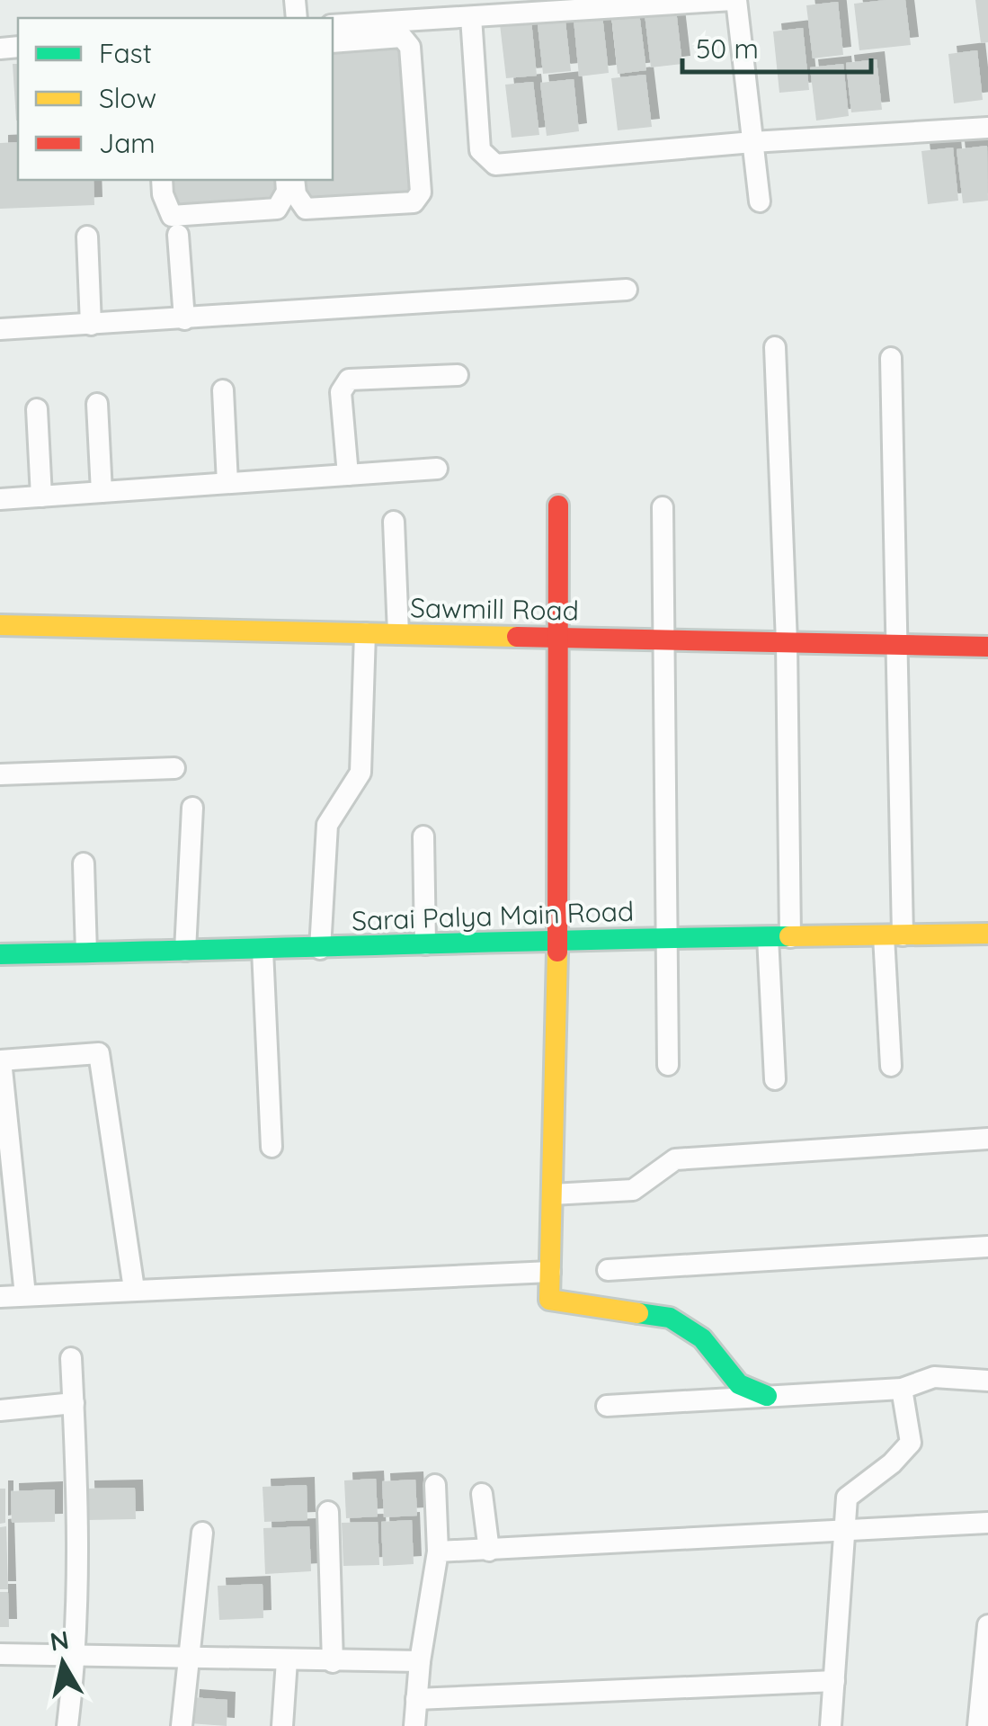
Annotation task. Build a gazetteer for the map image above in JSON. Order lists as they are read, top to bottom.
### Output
{
  "streets": {
    "street": ["Sawmill Road", "Sarai Palya Main Road"]
  },
  "legend": ["Fast", "Slow", "Jam"],
  "scale_bar": "50 m",
  "north": "top"
}
